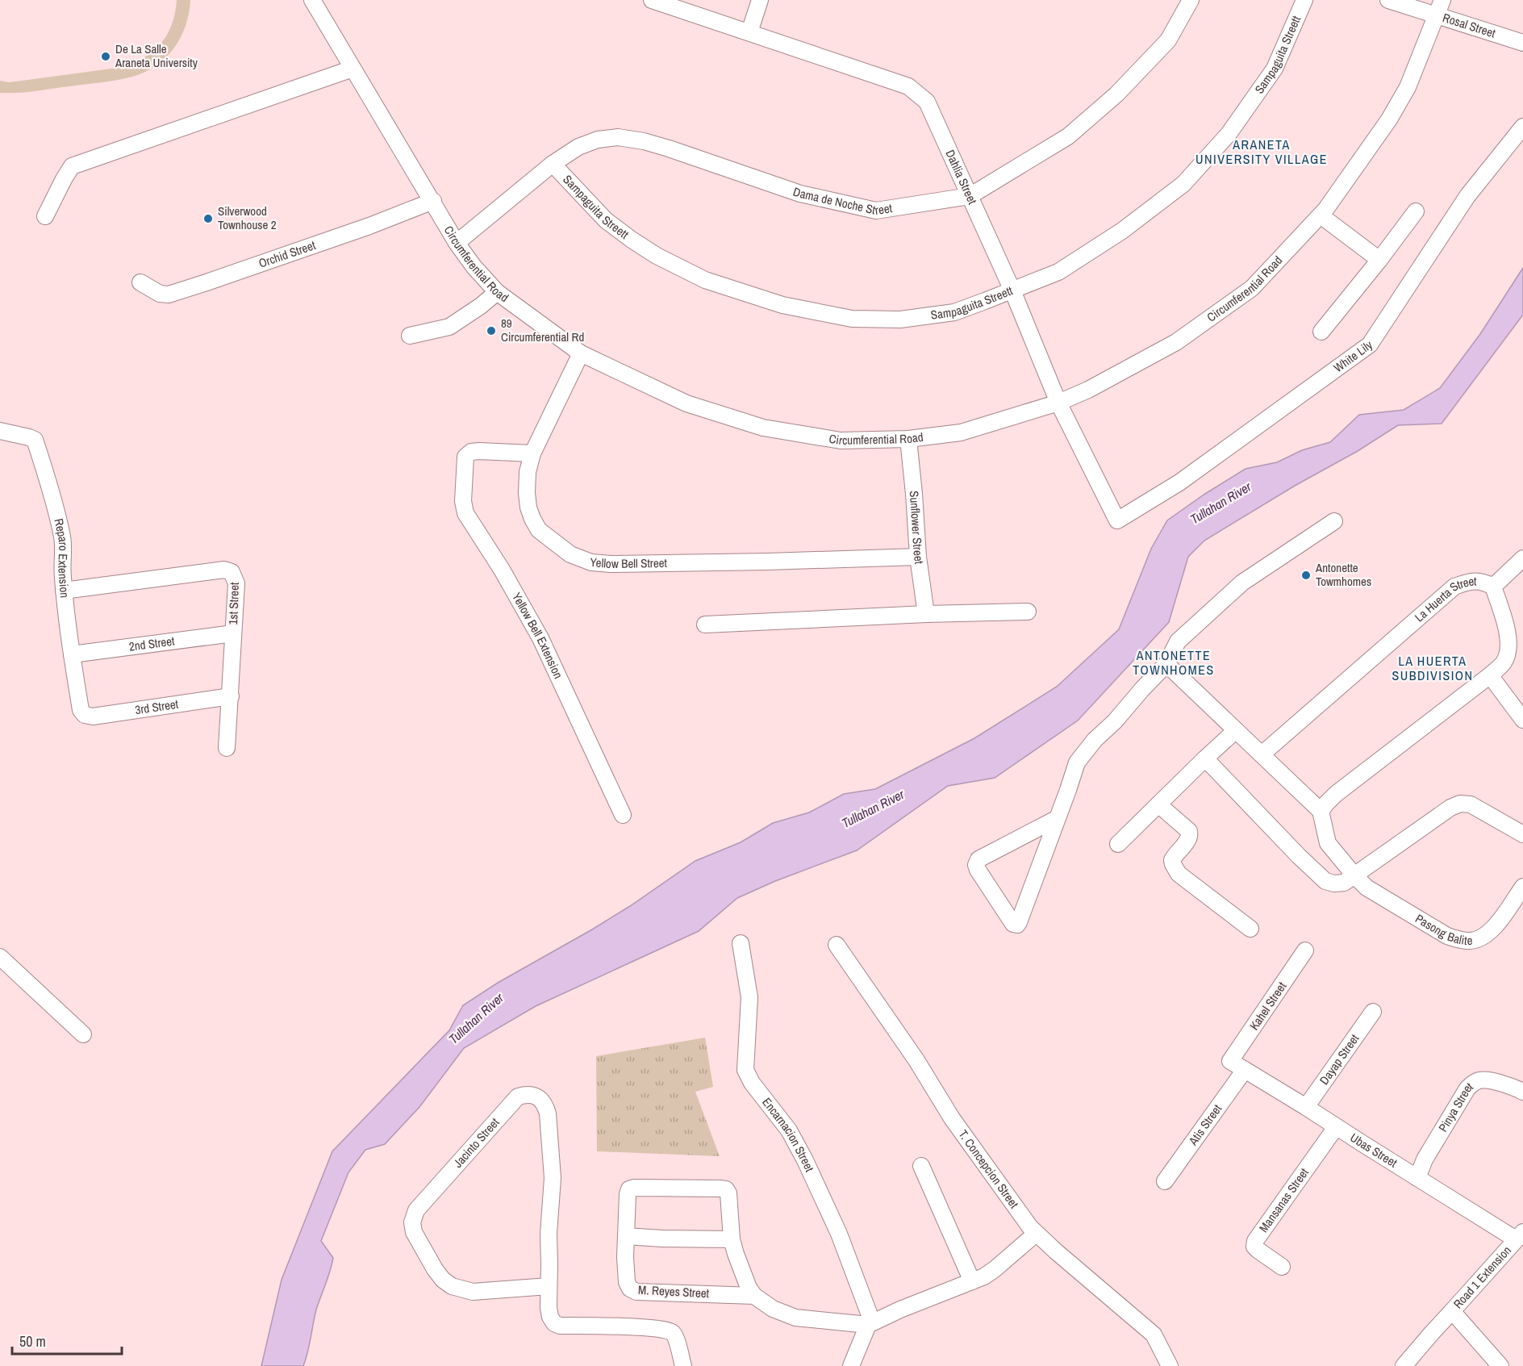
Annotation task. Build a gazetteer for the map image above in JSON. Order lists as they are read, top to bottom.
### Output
{
  "streets": {
    "street": [
      "Rosal Street",
      "Sampaguita Streett",
      "Dahlia Street",
      "Dama de Noche Street",
      "Orchid Street",
      "Circumferential Road",
      "White Lily",
      "Sunflower Street",
      "Reparo Extension",
      "Yellow Bell Street",
      "La Huerta Street",
      "1st Street",
      "Yellow Bell Extension",
      "2nd Street",
      "3rd Street",
      "Pasong Balite",
      "Kahel Street",
      "Dayap Street",
      "Pinya Street",
      "Atis Street",
      "Encarnacion Street",
      "Jacinto Street",
      "Ubas Street",
      "T. Concepcion Street",
      "Mansanas Street",
      "Road 1 Extension",
      "M. Reyes Street"
    ]
  },
  "crossings": [
    ["Rosal Street", "Circumferential Road"],
    ["Sampaguita Streett", "Dahlia Street"],
    ["Sampaguita Streett", "Dama de Noche Street"],
    ["Dahlia Street", "Dama de Noche Street"],
    ["Dahlia Street", "Circumferential Road"],
    ["Dahlia Street", "White Lily"],
    ["Dama de Noche Street", "Circumferential Road"],
    ["Orchid Street", "Circumferential Road"],
    ["Circumferential Road", "Sunflower Street"],
    ["Circumferential Road", "Yellow Bell Street"],
    ["Sunflower Street", "Yellow Bell Street"],
    ["Reparo Extension", "1st Street"],
    ["Reparo Extension", "2nd Street"],
    ["Reparo Extension", "3rd Street"],
    ["Yellow Bell Street", "Yellow Bell Extension"],
    ["1st Street", "2nd Street"],
    ["1st Street", "3rd Street"],
    ["Kahel Street", "Ubas Street"],
    ["Dayap Street", "Ubas Street"],
    ["Pinya Street", "Ubas Street"],
    ["Atis Street", "Ubas Street"],
    ["Ubas Street", "Mansanas Street"],
    ["Ubas Street", "Road 1 Extension"]
  ],
  "districts": ["ARANETA UNIVERSITY VILLAGE", "ANTONETTE TOWNHOMES", "LA HUERTA SUBDIVISION"],
  "water": ["Tullahan River"],
  "places": [
    "De La Salle Araneta University",
    "Silverwood Townhouse 2",
    "89 Circumferential Rd",
    "Antonette Towmhomes"
  ],
  "scale_bar": "50 m"
}
